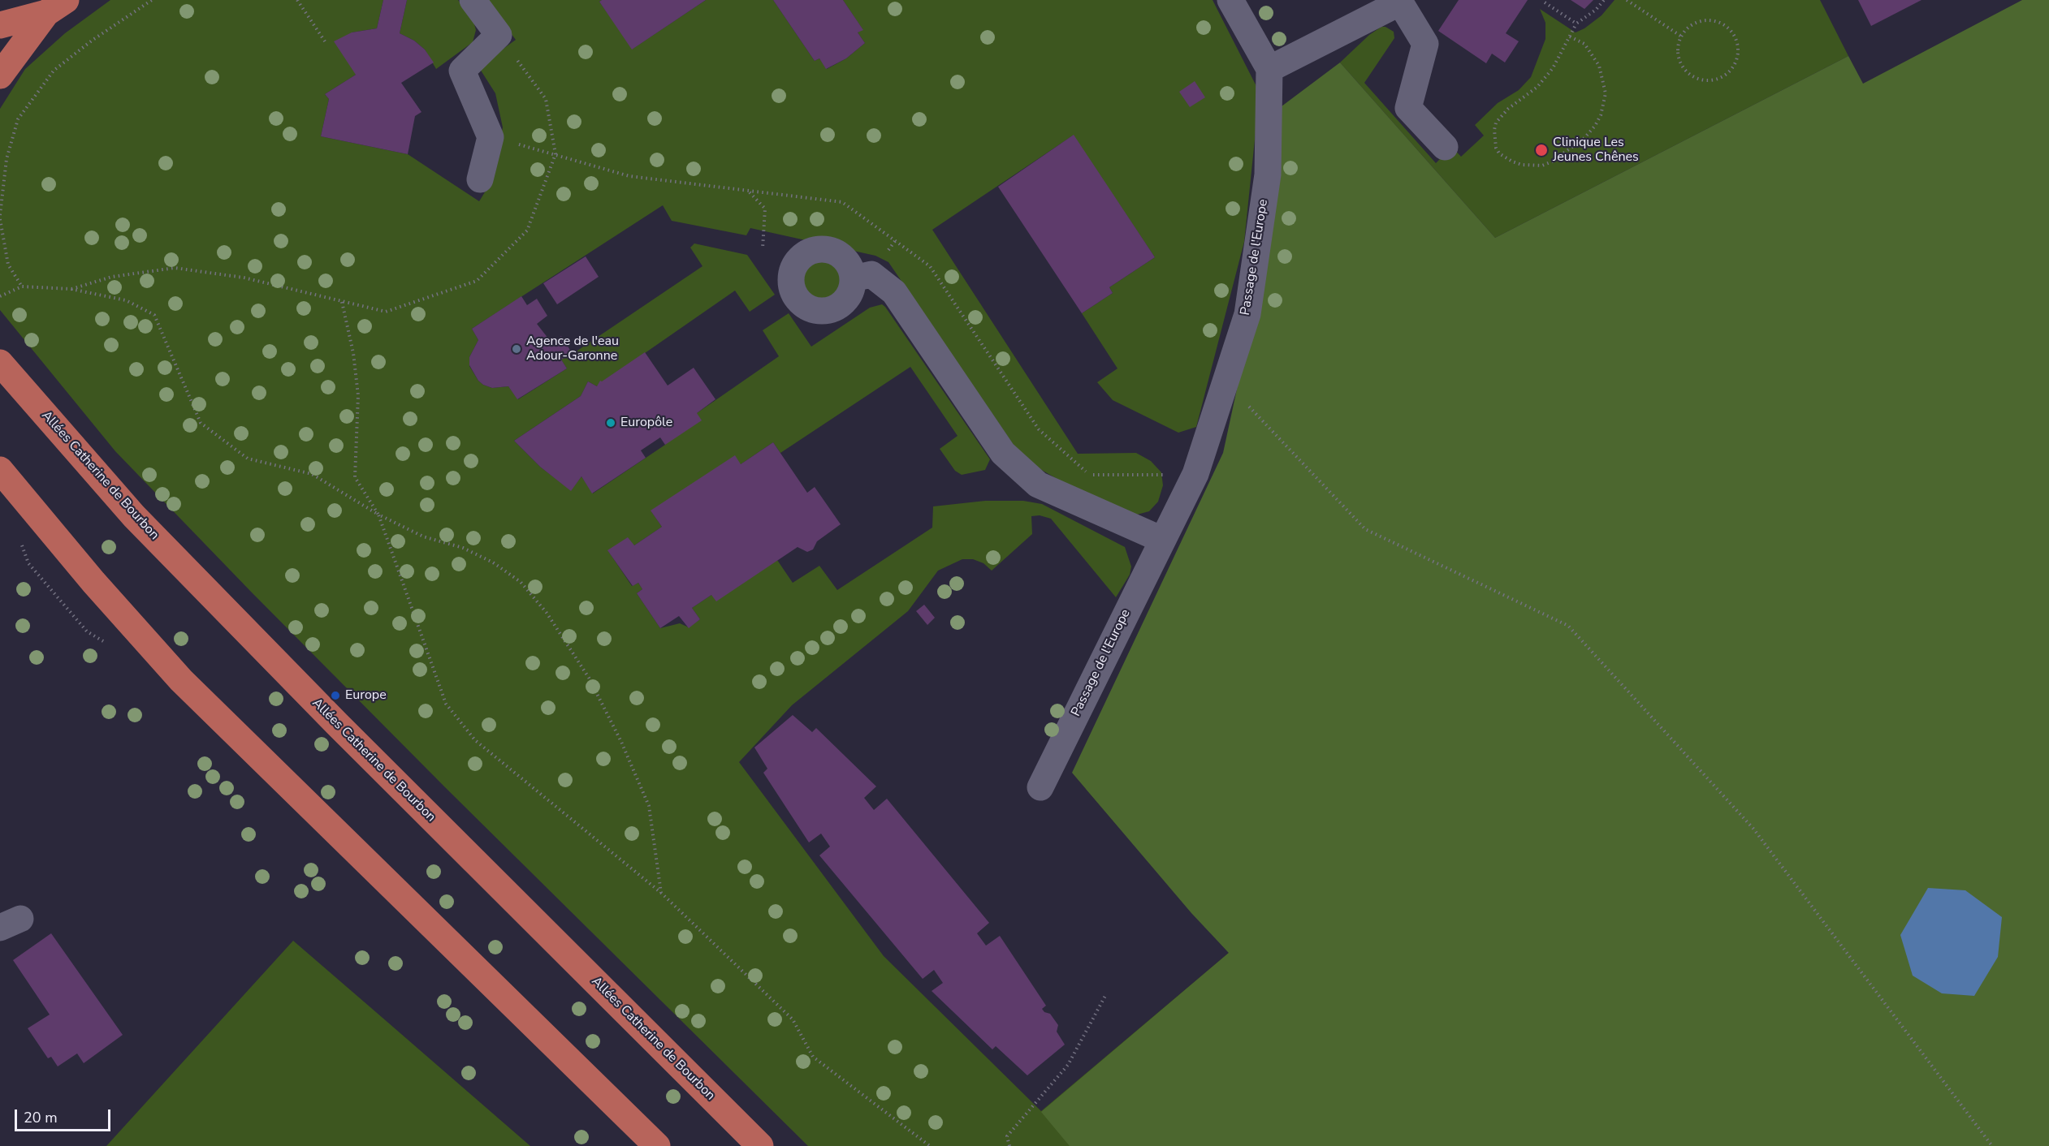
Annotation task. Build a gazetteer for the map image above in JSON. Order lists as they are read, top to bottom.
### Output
{
  "streets": {
    "main road": ["Allées Catherine de Bourbon"],
    "lane": ["Passage de l'Europe"]
  },
  "places": [
    "Clinique Les Jeunes Chênes",
    "Agence de l'eau Adour-Garonne",
    "Europôle",
    "Europe"
  ],
  "scale_bar": "20 m"
}
